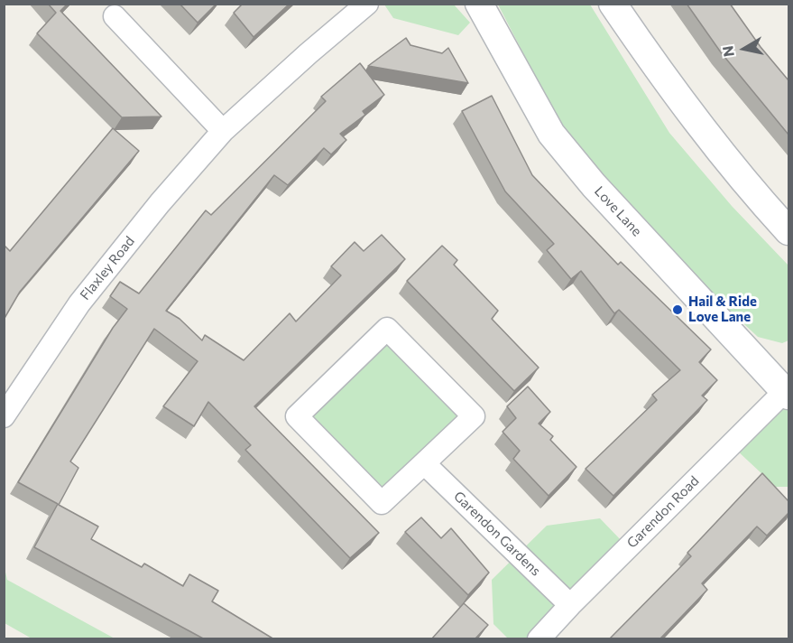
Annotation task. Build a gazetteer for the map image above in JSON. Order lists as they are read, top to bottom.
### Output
{
  "streets": {
    "street": [
      "Love Lane",
      "Flaxley Road",
      "Garendon Road",
      "Garendon Gardens"
    ]
  },
  "crossings": [
    ["Love Lane", "Garendon Road"],
    ["Garendon Road", "Garendon Gardens"]
  ],
  "places": ["Hail & Ride Love Lane"],
  "north": "left"
}
